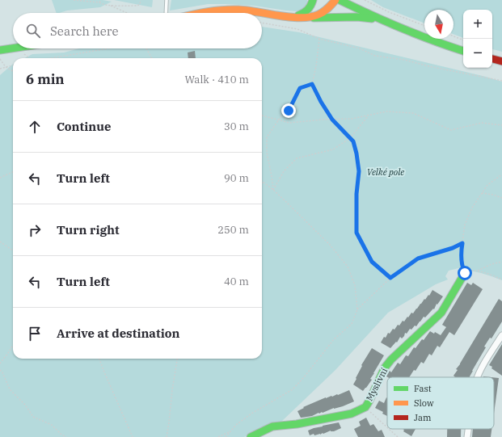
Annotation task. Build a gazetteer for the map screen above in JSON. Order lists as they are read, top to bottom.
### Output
{
  "streets": {
    "street": ["Myslivní"]
  },
  "parks": ["Velké pole"],
  "legend": ["Fast", "Slow", "Jam"],
  "north": "bottom",
  "page": {
    "map_buttons": ["+", "−"],
    "search": "Search here",
    "heading": ["6 min", "Walk · 410 m"],
    "list": [
      ["Continue", "30 m"],
      ["Turn left", "90 m"],
      ["Turn right", "250 m"],
      ["Turn left", "40 m"],
      "Arrive at destination"
    ]
  }
}
